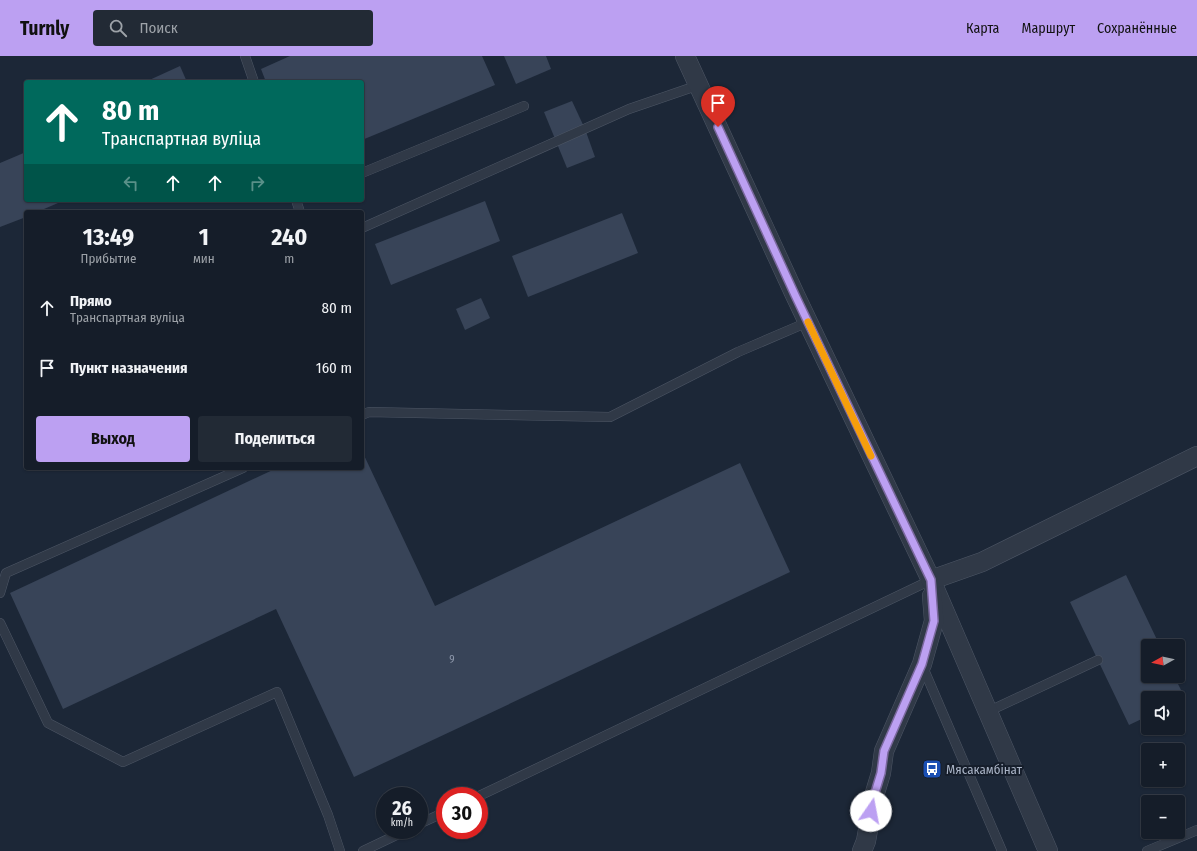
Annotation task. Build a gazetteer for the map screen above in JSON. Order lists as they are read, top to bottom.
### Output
{
  "places": {
    "bus stop": ["Мясакамбінат"]
  },
  "house_numbers": ["9"],
  "north": "left",
  "page": {
    "header": "Turnly",
    "search": "Поиск",
    "nav": ["Карта", "Маршрут", "Сохранённые"],
    "turn": ["80 m", "Транспартная вуліца"],
    "eta": [
      "13:49",
      "Прибытие",
      "1",
      "мин",
      "240",
      "m"
    ],
    "list": [
      {
        "name": "Прямо",
        "note": "Транспартная вуліца",
        "value": "80 m"
      },
      {
        "name": "Пункт назначения",
        "value": "160 m"
      }
    ],
    "buttons": ["Выход", "Поделиться"],
    "map_buttons": ["+", "−"],
    "speed": "26 km/h",
    "limit": "30"
  }
}
